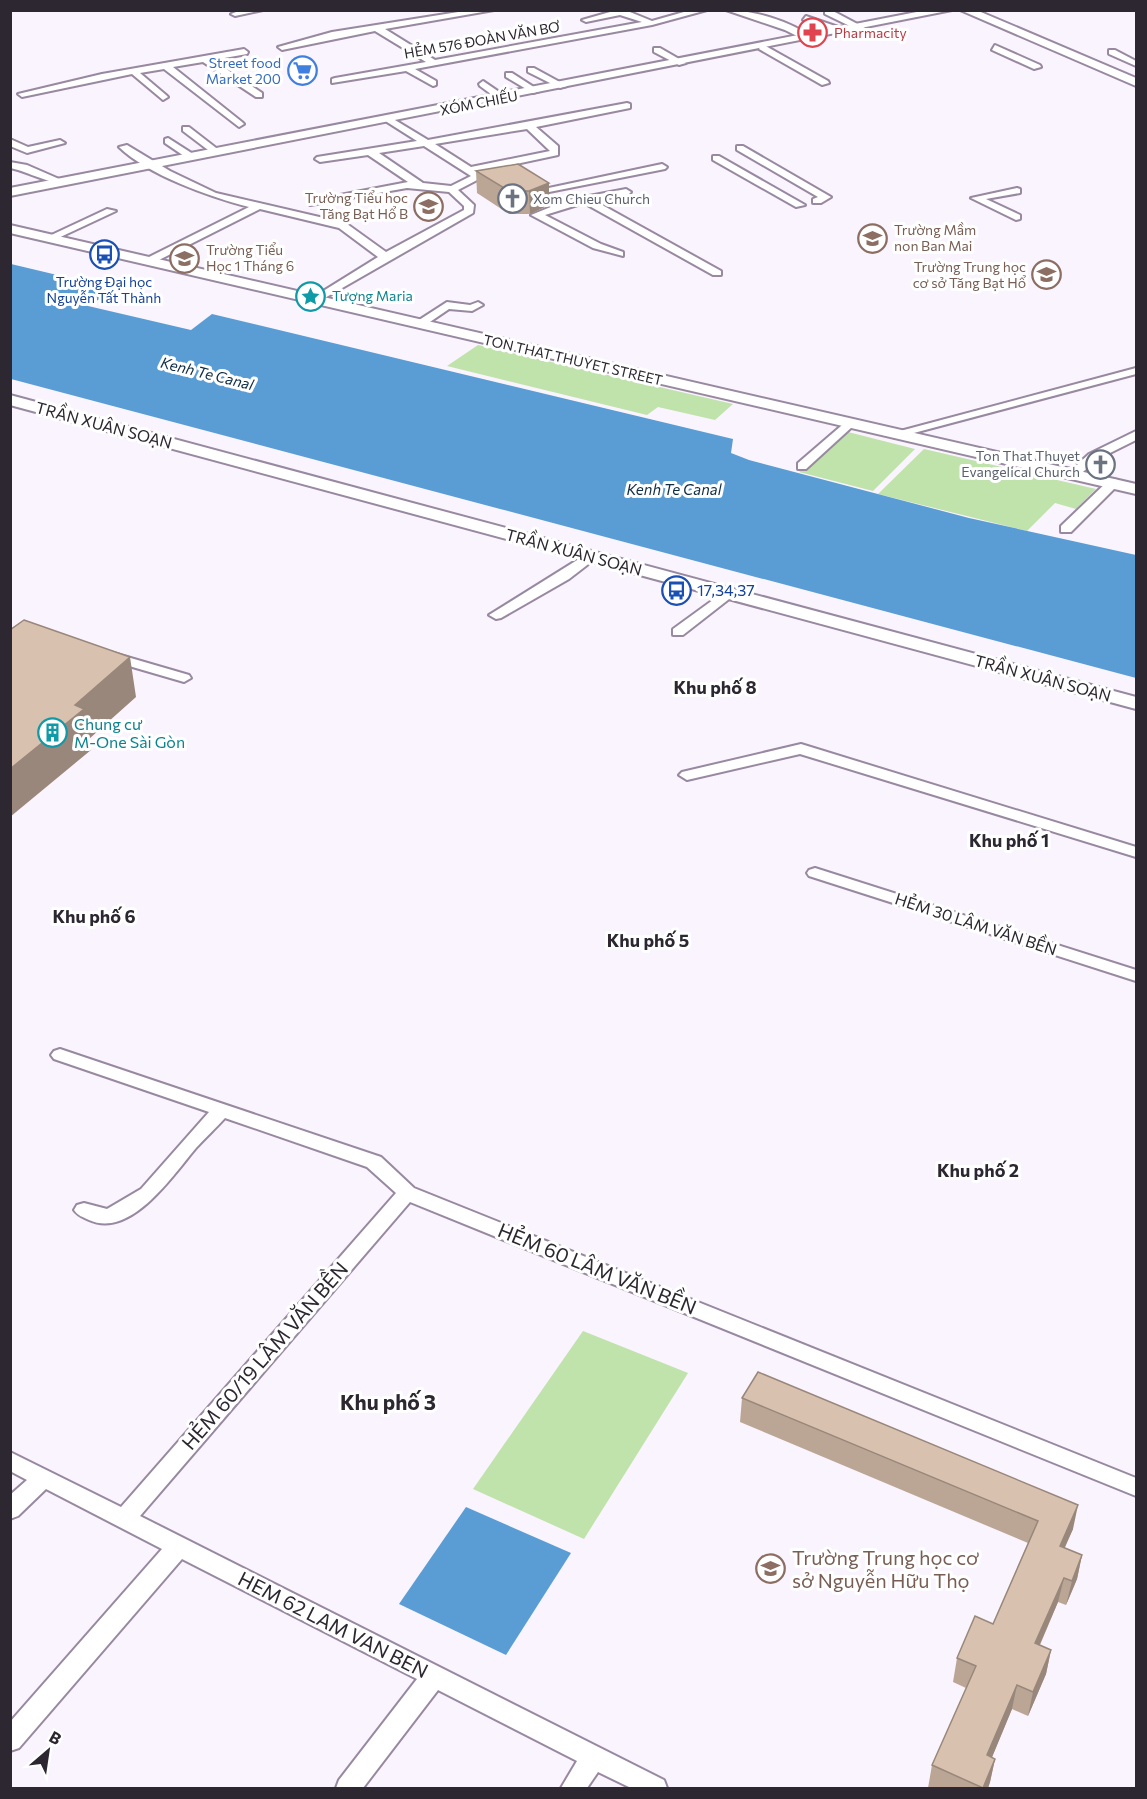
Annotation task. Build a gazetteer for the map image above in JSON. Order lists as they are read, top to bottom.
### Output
{
  "streets": {
    "main road": ["XÓM CHIẾU", "TON THAT THUYET STREET", "TRẦN XUÂN SOẠN"],
    "street": [
      "HẺM 576 ĐOÀN VĂN BƠ",
      "HẺM 30 LÂM VĂN BỀN",
      "HẺM 60 LÂM VĂN BỀN",
      "HẺM 60/19 LÂM VĂN BỀN",
      "HEM 62 LAM VAN BEN"
    ]
  },
  "crossings": [
    ["HẺM 60 LÂM VĂN BỀN", "HẺM 60/19 LÂM VĂN BỀN"],
    ["HẺM 60/19 LÂM VĂN BỀN", "HEM 62 LAM VAN BEN"]
  ],
  "districts": [
    "Khu phố 8",
    "Khu phố 1",
    "Khu phố 6",
    "Khu phố 5",
    "Khu phố 2",
    "Khu phố 3"
  ],
  "water": ["Kenh Te Canal"],
  "places": {
    "pharmacy": ["Pharmacity"],
    "supermarket": ["Street food Market 200"],
    "church": ["Xom Chieu Church", "Ton That Thuyet Evangelical Church"],
    "school or university": [
      "Trường Tiểu học Tăng Bạt Hổ B",
      "Trường Mầm non Ban Mai",
      "Trường Tiểu Học 1 Tháng 6",
      "Trường Trung học cơ sở Tăng Bạt Hổ",
      "Trường Trung học cơ sở Nguyễn Hữu Thọ"
    ],
    "bus stop": ["Trường Đại học Nguyễn Tất Thành", "17,34,37"],
    "place": ["Tượng Maria"],
    "building": ["Chung cư M-One Sài Gòn"]
  },
  "north": "top right"
}
